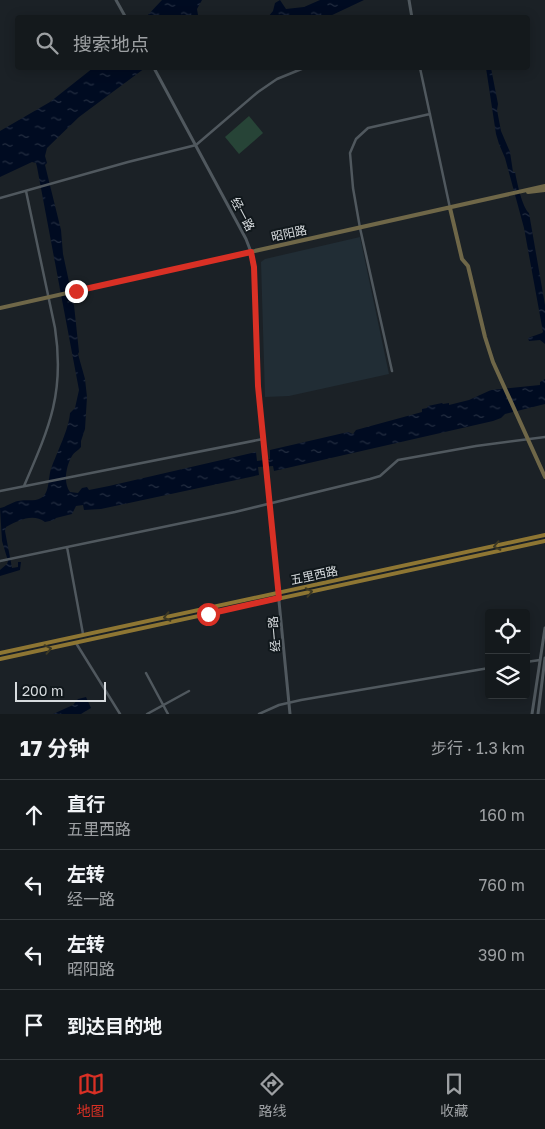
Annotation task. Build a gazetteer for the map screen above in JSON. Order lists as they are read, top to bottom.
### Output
{
  "streets": {
    "main road": ["昭阳路", "五里西路"],
    "street": ["经一路"]
  },
  "crossings": [
    ["经一路", "昭阳路"],
    ["经一路", "五里西路"]
  ],
  "scale_bar": "200 m",
  "page": {
    "search": "搜索地点",
    "scale": "200 m",
    "heading": ["17 分钟", "步行 · 1.3 km"],
    "list": [
      ["直行", "五里西路", "160 m"],
      ["左转", "经一路", "760 m"],
      ["左转", "昭阳路", "390 m"],
      "到达目的地"
    ],
    "nav": ["地图", "路线", "收藏"]
  }
}
